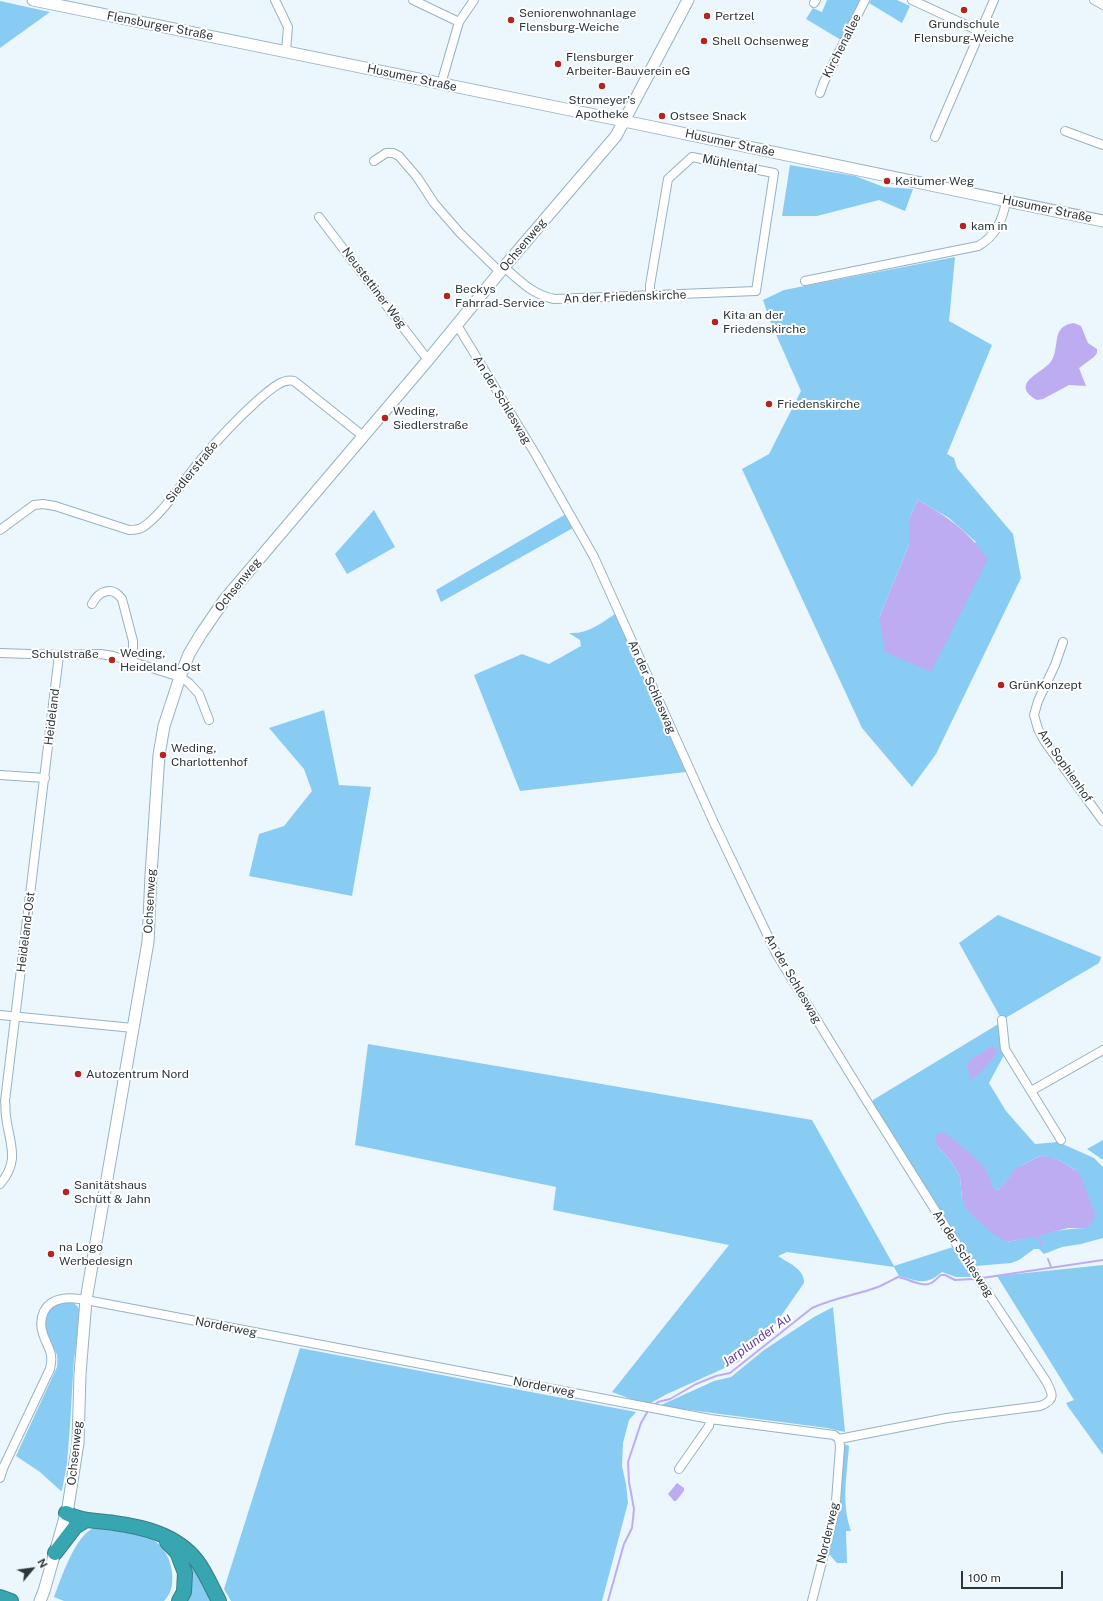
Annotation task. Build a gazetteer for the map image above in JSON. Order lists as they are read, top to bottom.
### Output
{
  "streets": {
    "main road": ["Flensburger Straße", "Husumer Straße", "Ochsenweg"],
    "street": [
      "Kirchenallee",
      "Mühlental",
      "Neustettiner Weg",
      "An der Friedenskirche",
      "An der Schleswag",
      "Siedlerstraße",
      "Schulstraße",
      "Heideland",
      "Am Sophienhof",
      "Heideland-Ost",
      "Norderweg"
    ]
  },
  "crossings": [
    ["Flensburger Straße", "Husumer Straße"],
    ["Husumer Straße", "Ochsenweg"],
    ["Mühlental", "An der Friedenskirche"],
    ["Ochsenweg", "Neustettiner Weg"],
    ["Ochsenweg", "An der Friedenskirche"],
    ["Ochsenweg", "An der Schleswag"],
    ["Ochsenweg", "Siedlerstraße"],
    ["Ochsenweg", "Schulstraße"],
    ["Ochsenweg", "Norderweg"],
    ["An der Schleswag", "Norderweg"],
    ["Schulstraße", "Heideland"],
    ["Heideland", "Heideland-Ost"]
  ],
  "water": ["Jarplunder Au"],
  "places": [
    "Grundschule Flensburg-Weiche",
    "Pertzel",
    "Seniorenwohnanlage Flensburg-Weiche",
    "Shell Ochsenweg",
    "Flensburger Arbeiter-Bauverein eG",
    "Stromeyer's Apotheke",
    "Ostsee Snack",
    "Keitumer Weg",
    "kam in",
    "Beckys Fahrrad-Service",
    "Kita an der Friedenskirche",
    "Friedenskirche",
    "Weding, Siedlerstraße",
    "Weding, Heideland-Ost",
    "GrünKonzept",
    "Weding, Charlottenhof",
    "Autozentrum Nord",
    "Sanitätshaus Schütt & Jahn",
    "na Logo Werbedesign"
  ],
  "scale_bar": "100 m",
  "north": "top right"
}
